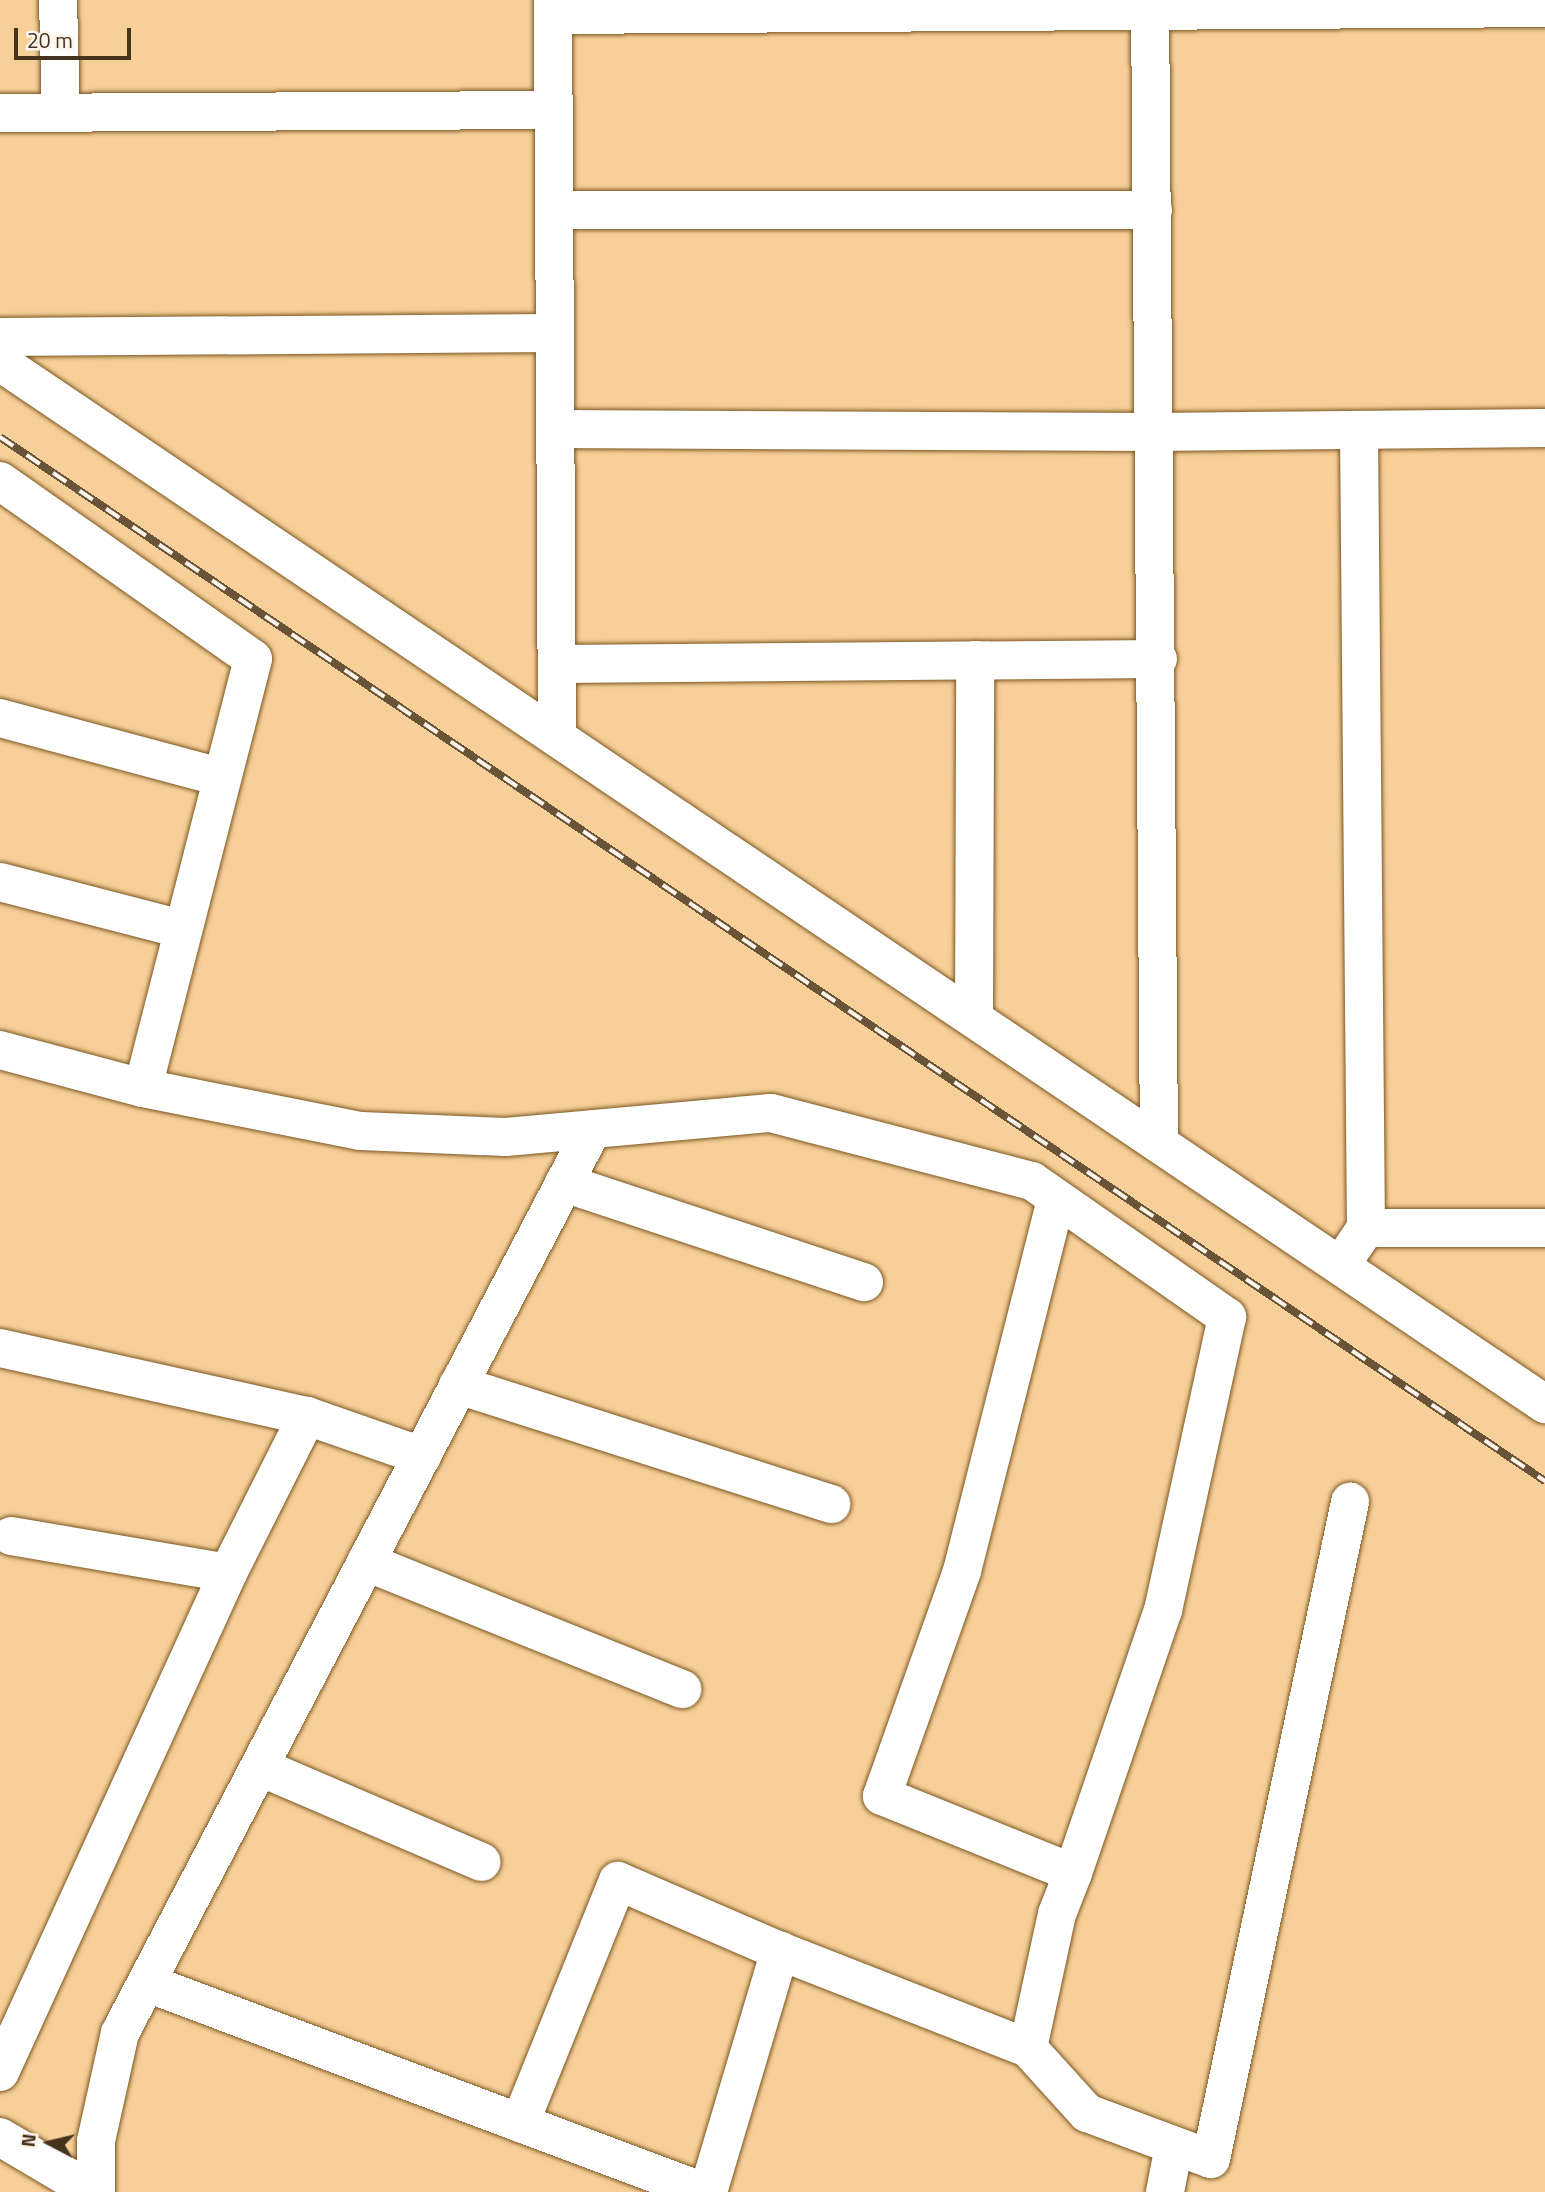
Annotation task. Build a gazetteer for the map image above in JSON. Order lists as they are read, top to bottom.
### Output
{
  "scale_bar": "20 m",
  "north": "left"
}
